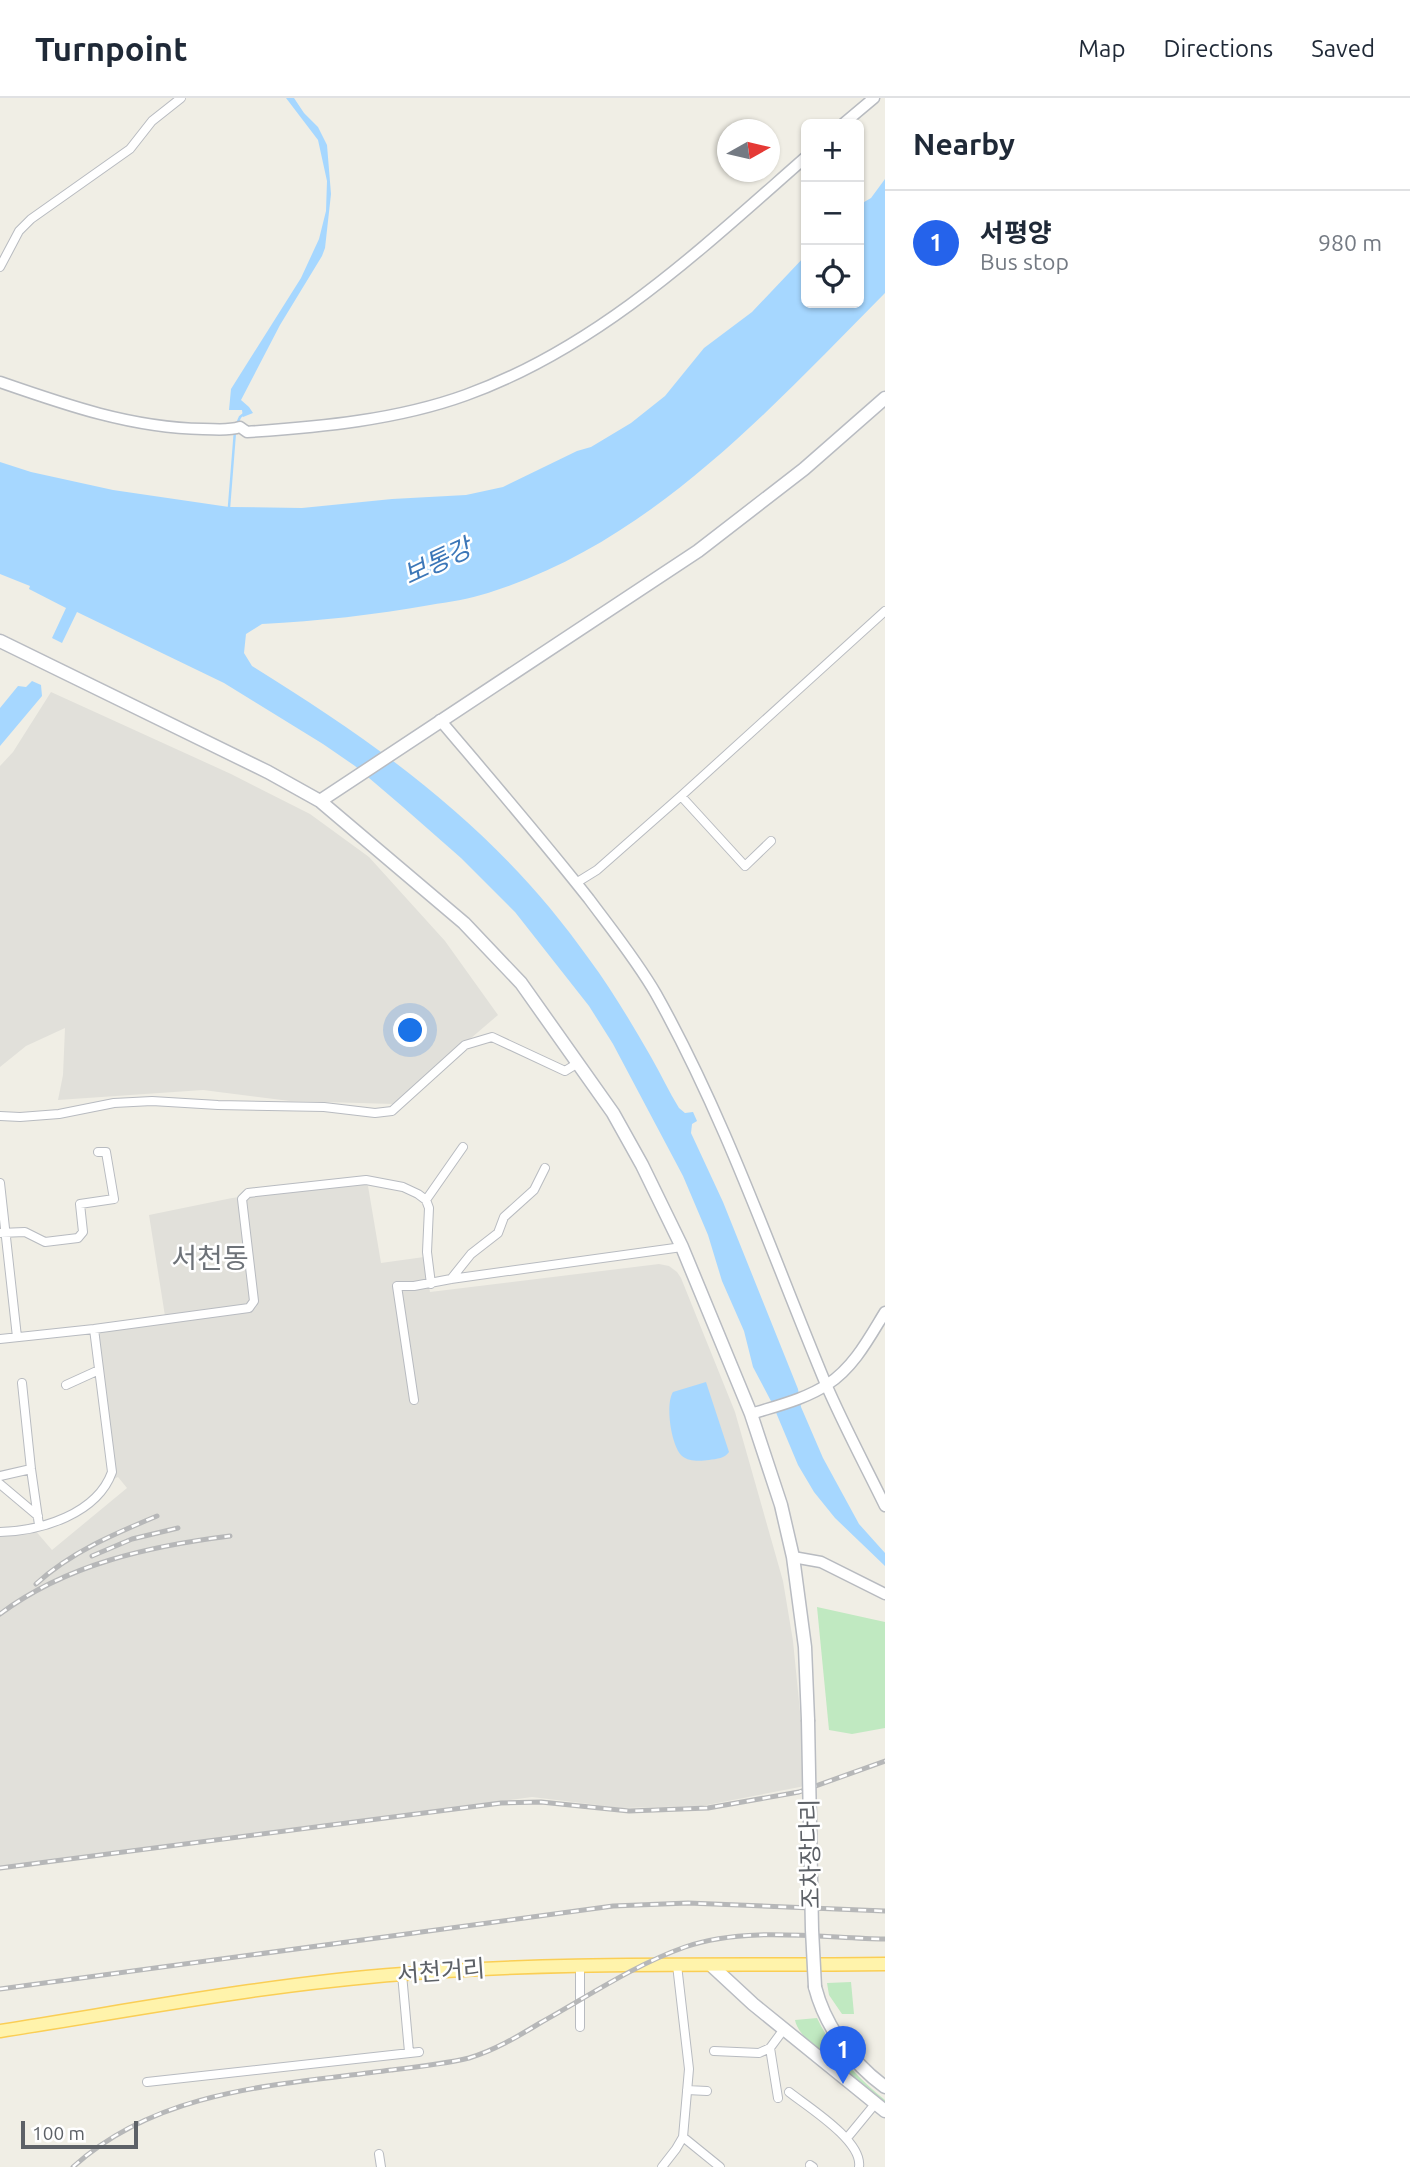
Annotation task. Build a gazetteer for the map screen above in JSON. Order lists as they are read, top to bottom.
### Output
{
  "streets": {
    "main road": ["조차장다리", "서천거리"]
  },
  "districts": ["서천동"],
  "water": ["보통강"],
  "scale_bar": "100 m",
  "north": "right",
  "page": {
    "header": "Turnpoint",
    "nav": ["Map", "Directions", "Saved"],
    "heading": "Nearby",
    "map_buttons": ["+", "−"],
    "list": [
      {
        "mark": "1",
        "name": "서평양",
        "note": "Bus stop",
        "value": "980 m"
      }
    ],
    "pins": "1",
    "scale": "100 m"
  }
}
